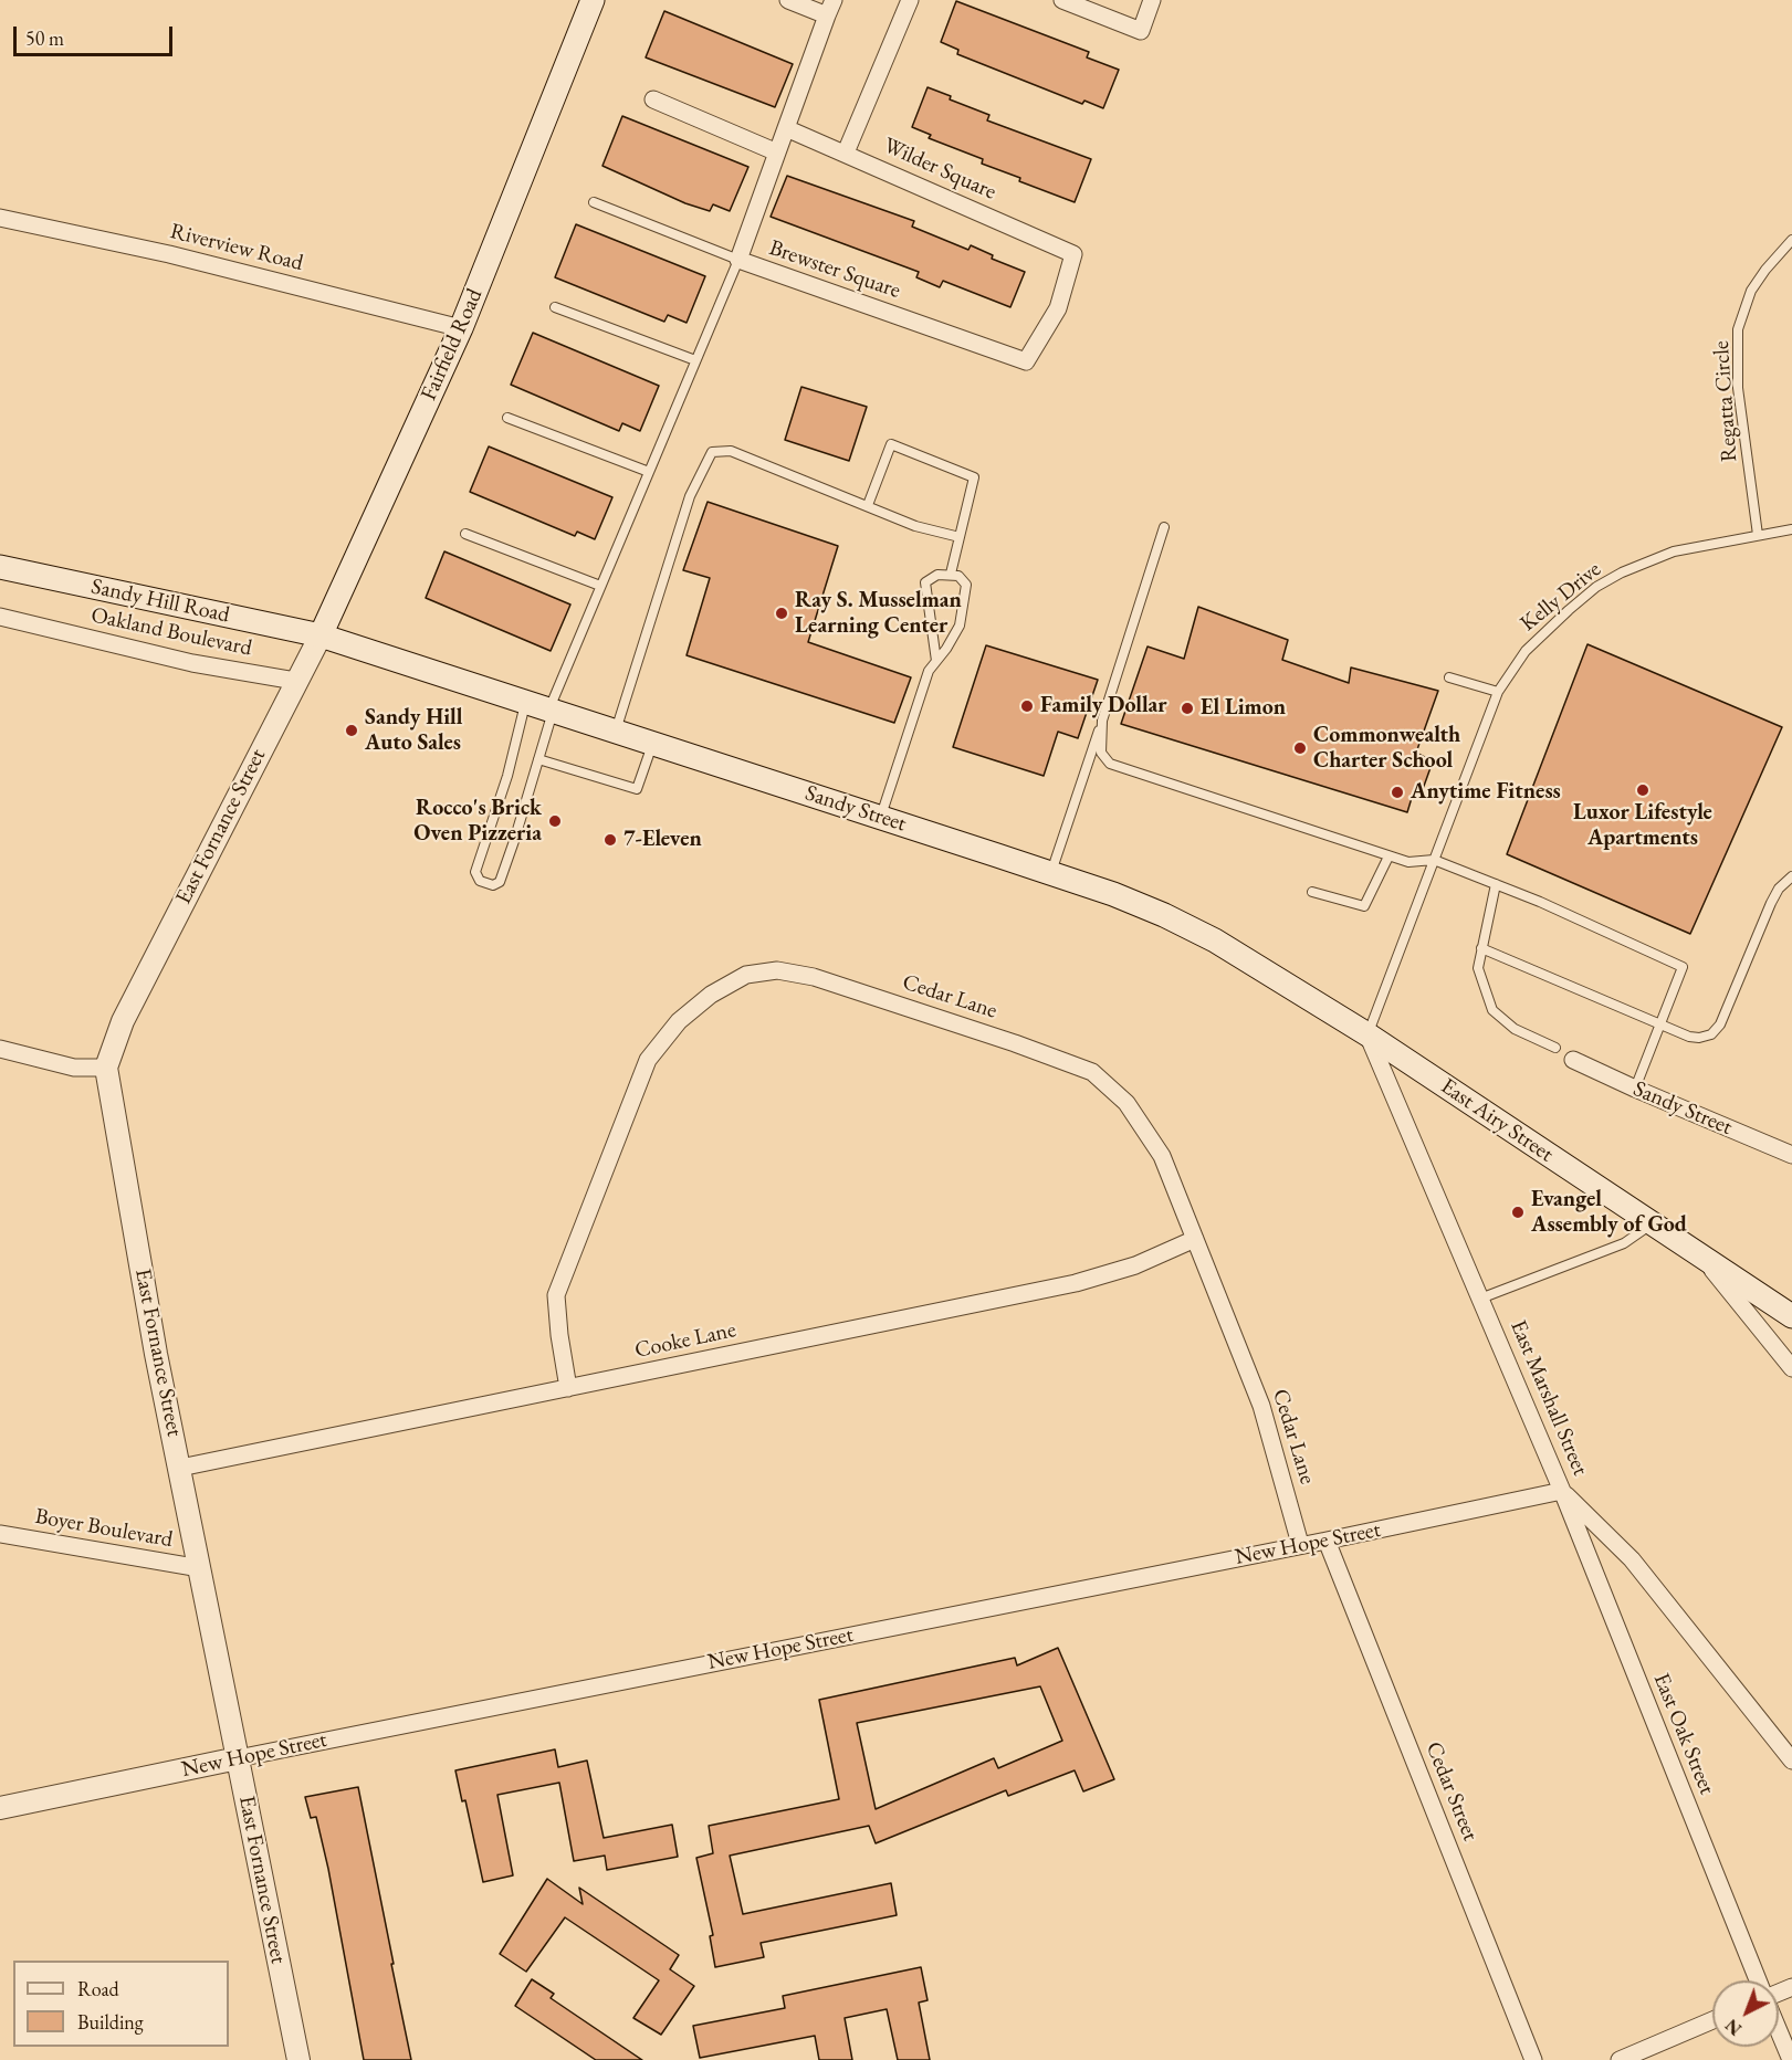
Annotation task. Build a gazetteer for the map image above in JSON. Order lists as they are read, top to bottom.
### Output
{
  "streets": {
    "main road": [
      "Fairfield Road",
      "Sandy Hill Road",
      "Sandy Street",
      "East Airy Street"
    ],
    "street": [
      "Wilder Square",
      "Riverview Road",
      "Brewster Square",
      "Oakland Boulevard",
      "East Fornance Street",
      "Cedar Lane",
      "Cooke Lane",
      "East Marshall Street",
      "Boyer Boulevard",
      "New Hope Street",
      "East Oak Street",
      "Cedar Street"
    ],
    "lane": ["Regatta Circle", "Kelly Drive"]
  },
  "crossings": [
    ["Wilder Square", "Brewster Square"],
    ["Riverview Road", "Fairfield Road"],
    ["Fairfield Road", "Sandy Hill Road"],
    ["Fairfield Road", "Oakland Boulevard"],
    ["Fairfield Road", "Sandy Street"],
    ["Fairfield Road", "East Fornance Street"],
    ["Regatta Circle", "Kelly Drive"],
    ["Kelly Drive", "Sandy Street"],
    ["Kelly Drive", "East Airy Street"],
    ["Kelly Drive", "East Marshall Street"],
    ["Sandy Hill Road", "Sandy Street"],
    ["Oakland Boulevard", "East Fornance Street"],
    ["Sandy Street", "East Airy Street"],
    ["Sandy Street", "East Marshall Street"],
    ["East Fornance Street", "Cooke Lane"],
    ["East Fornance Street", "Boyer Boulevard"],
    ["East Fornance Street", "New Hope Street"],
    ["Cedar Lane", "Cooke Lane"],
    ["Cedar Lane", "New Hope Street"],
    ["East Airy Street", "East Marshall Street"],
    ["East Marshall Street", "New Hope Street"],
    ["East Marshall Street", "East Oak Street"],
    ["New Hope Street", "East Oak Street"],
    ["New Hope Street", "Cedar Street"]
  ],
  "places": [
    "Ray S. Musselman Learning Center",
    "Family Dollar",
    "El Limon",
    "Sandy Hill Auto Sales",
    "Commonwealth Charter School",
    "Luxor Lifestyle Apartments",
    "Anytime Fitness",
    "Rocco's Brick Oven Pizzeria",
    "7-Eleven",
    "Evangel Assembly of God"
  ],
  "legend": ["Road", "Building"],
  "scale_bar": "50 m",
  "north": "bottom left"
}
